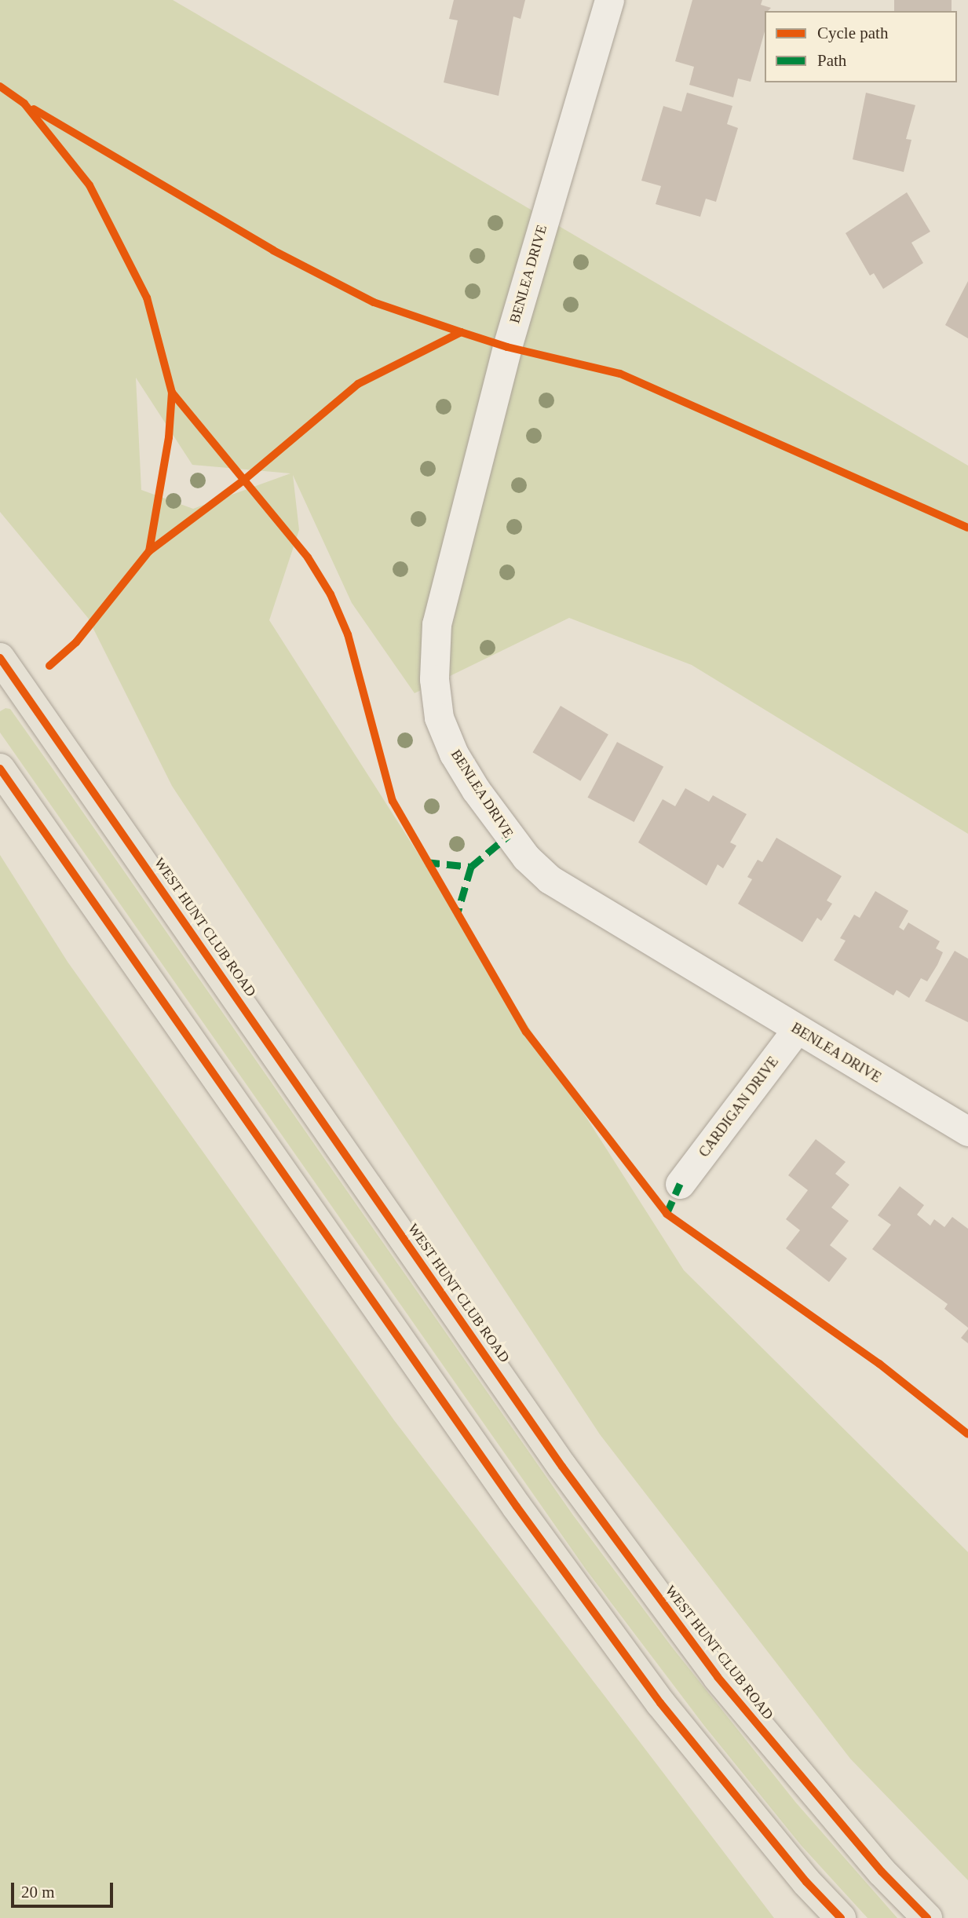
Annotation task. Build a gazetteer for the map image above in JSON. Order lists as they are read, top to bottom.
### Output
{
  "streets": {
    "main road": ["WEST HUNT CLUB ROAD"],
    "street": ["BENLEA DRIVE", "CARDIGAN DRIVE"]
  },
  "crossings": [
    ["BENLEA DRIVE", "CARDIGAN DRIVE"]
  ],
  "legend": ["Cycle path", "Path"],
  "scale_bar": "20 m"
}
